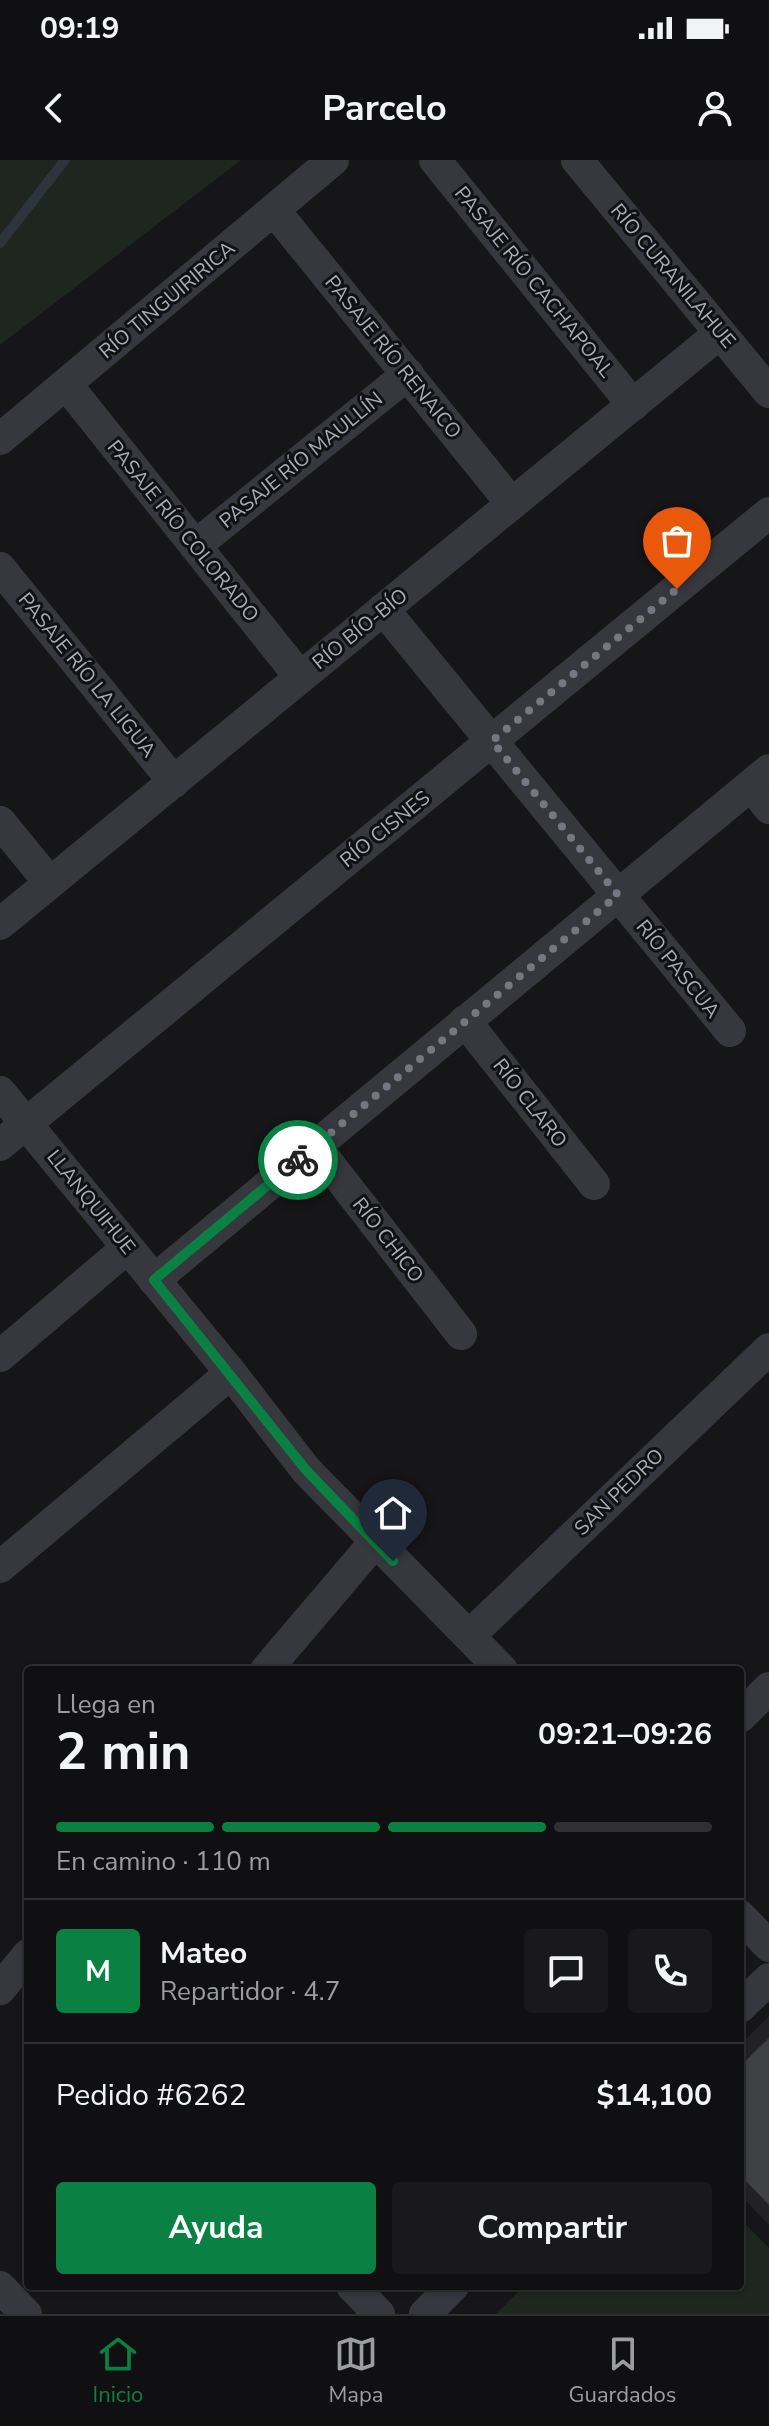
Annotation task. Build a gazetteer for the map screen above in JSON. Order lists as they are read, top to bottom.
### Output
{
  "streets": {
    "street": [
      "RÍO CURANILAHUE",
      "PASAJE RÍO CACHAPOAL",
      "RÍO TINGUIRIRICA",
      "PASAJE RÍO RENAICO",
      "PASAJE RÍO MAULLÍN",
      "PASAJE RÍO COLORADO",
      "RÍO BÍO-BÍO",
      "PASAJE RÍO LA LIGUA",
      "RÍO CISNES",
      "RÍO PASCUA",
      "RÍO CLARO",
      "LLANQUIHUE",
      "RÍO CHICO",
      "SAN PEDRO"
    ]
  },
  "crossings": [
    ["RÍO CURANILAHUE", "RÍO BÍO-BÍO"],
    ["PASAJE RÍO CACHAPOAL", "RÍO BÍO-BÍO"],
    ["RÍO TINGUIRIRICA", "PASAJE RÍO RENAICO"],
    ["RÍO TINGUIRIRICA", "PASAJE RÍO COLORADO"],
    ["PASAJE RÍO RENAICO", "PASAJE RÍO MAULLÍN"],
    ["PASAJE RÍO RENAICO", "RÍO BÍO-BÍO"],
    ["PASAJE RÍO MAULLÍN", "PASAJE RÍO COLORADO"],
    ["PASAJE RÍO COLORADO", "RÍO BÍO-BÍO"],
    ["RÍO BÍO-BÍO", "PASAJE RÍO LA LIGUA"],
    ["RÍO BÍO-BÍO", "RÍO PASCUA"],
    ["RÍO CISNES", "RÍO PASCUA"],
    ["RÍO CISNES", "LLANQUIHUE"],
    ["LLANQUIHUE", "SAN PEDRO"]
  ],
  "page": {
    "status": "09:19",
    "header": "Parcelo",
    "heading": ["2 min", "Llega en", "09:21–09:26"],
    "panel": [
      "Mateo",
      "Repartidor · 4.7",
      "Pedido #6262",
      "$14,100"
    ],
    "bar": "En camino · 110 m",
    "round": "M",
    "buttons": ["Ayuda", "Compartir"],
    "tabs": ["Inicio", "Mapa", "Guardados"]
  }
}
